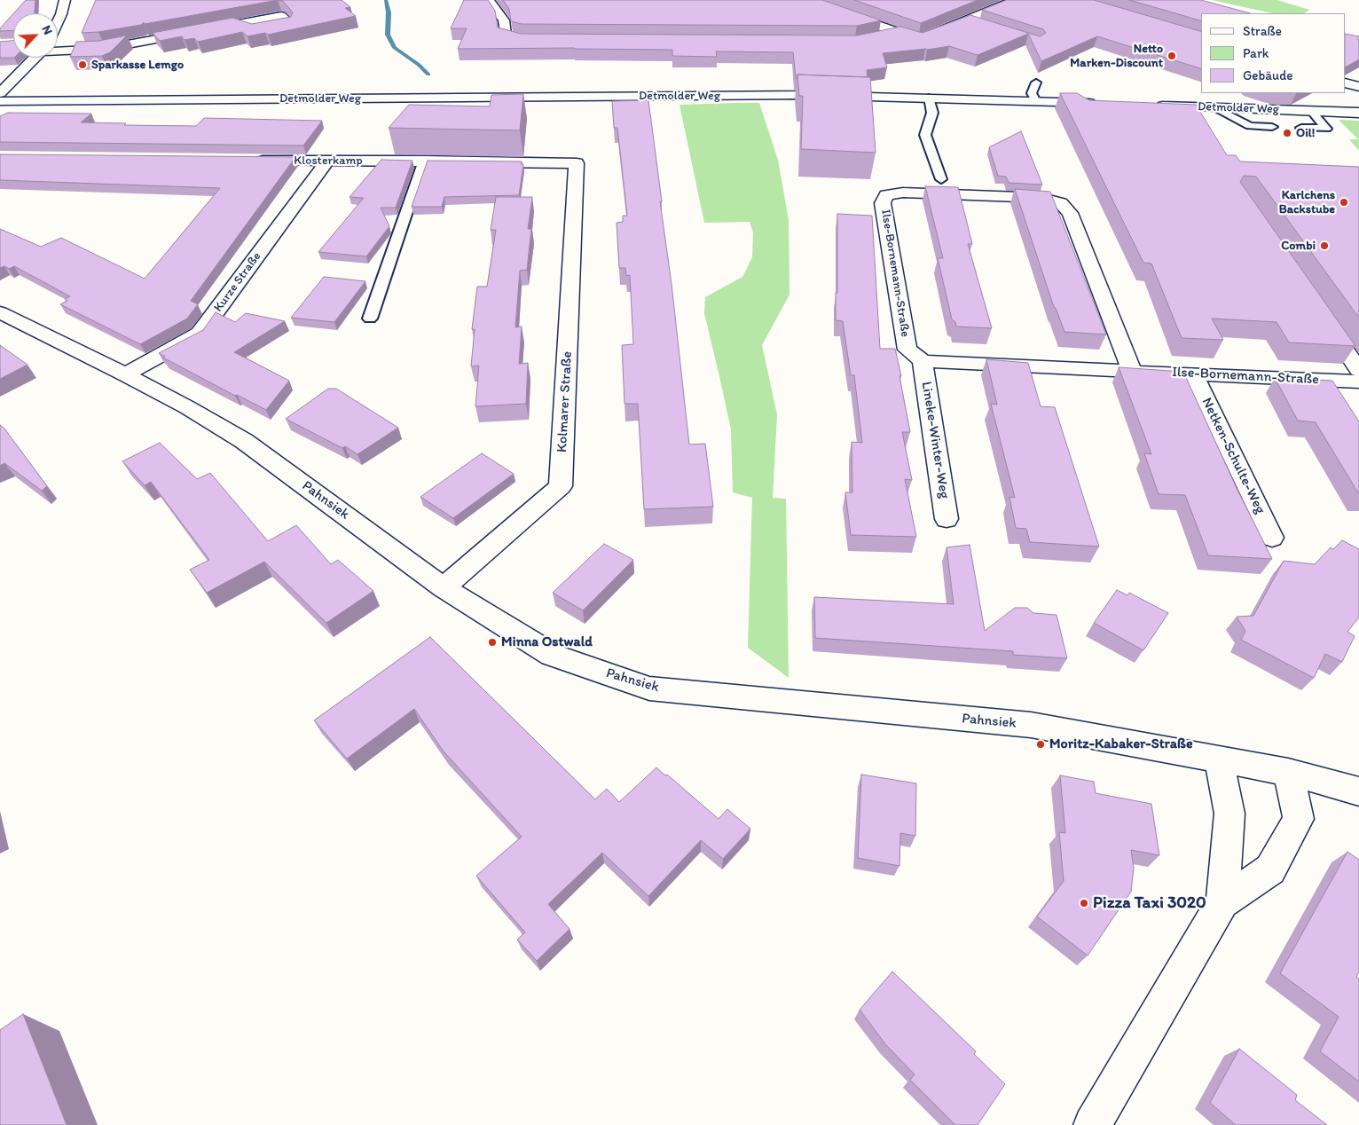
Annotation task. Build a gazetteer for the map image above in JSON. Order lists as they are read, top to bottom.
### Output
{
  "streets": {
    "street": [
      "Detmolder Weg",
      "Klosterkamp",
      "Ilse-Bornemann-Straße",
      "Kurze Straße",
      "Kolmarer Straße",
      "Lineke-Winter-Weg",
      "Netken-Schulte-Weg",
      "Pahnsiek"
    ]
  },
  "crossings": [
    ["Klosterkamp", "Kurze Straße"],
    ["Klosterkamp", "Kolmarer Straße"],
    ["Ilse-Bornemann-Straße", "Lineke-Winter-Weg"],
    ["Ilse-Bornemann-Straße", "Netken-Schulte-Weg"],
    ["Kurze Straße", "Pahnsiek"],
    ["Kolmarer Straße", "Pahnsiek"]
  ],
  "places": [
    "Netto Marken-Discount",
    "Sparkasse Lemgo",
    "Oil!",
    "Karlchens Backstube",
    "Combi",
    "Minna Ostwald",
    "Moritz-Kabaker-Straße",
    "Pizza Taxi 3020"
  ],
  "legend": ["Straße", "Park", "Gebäude"],
  "north": "top right"
}
